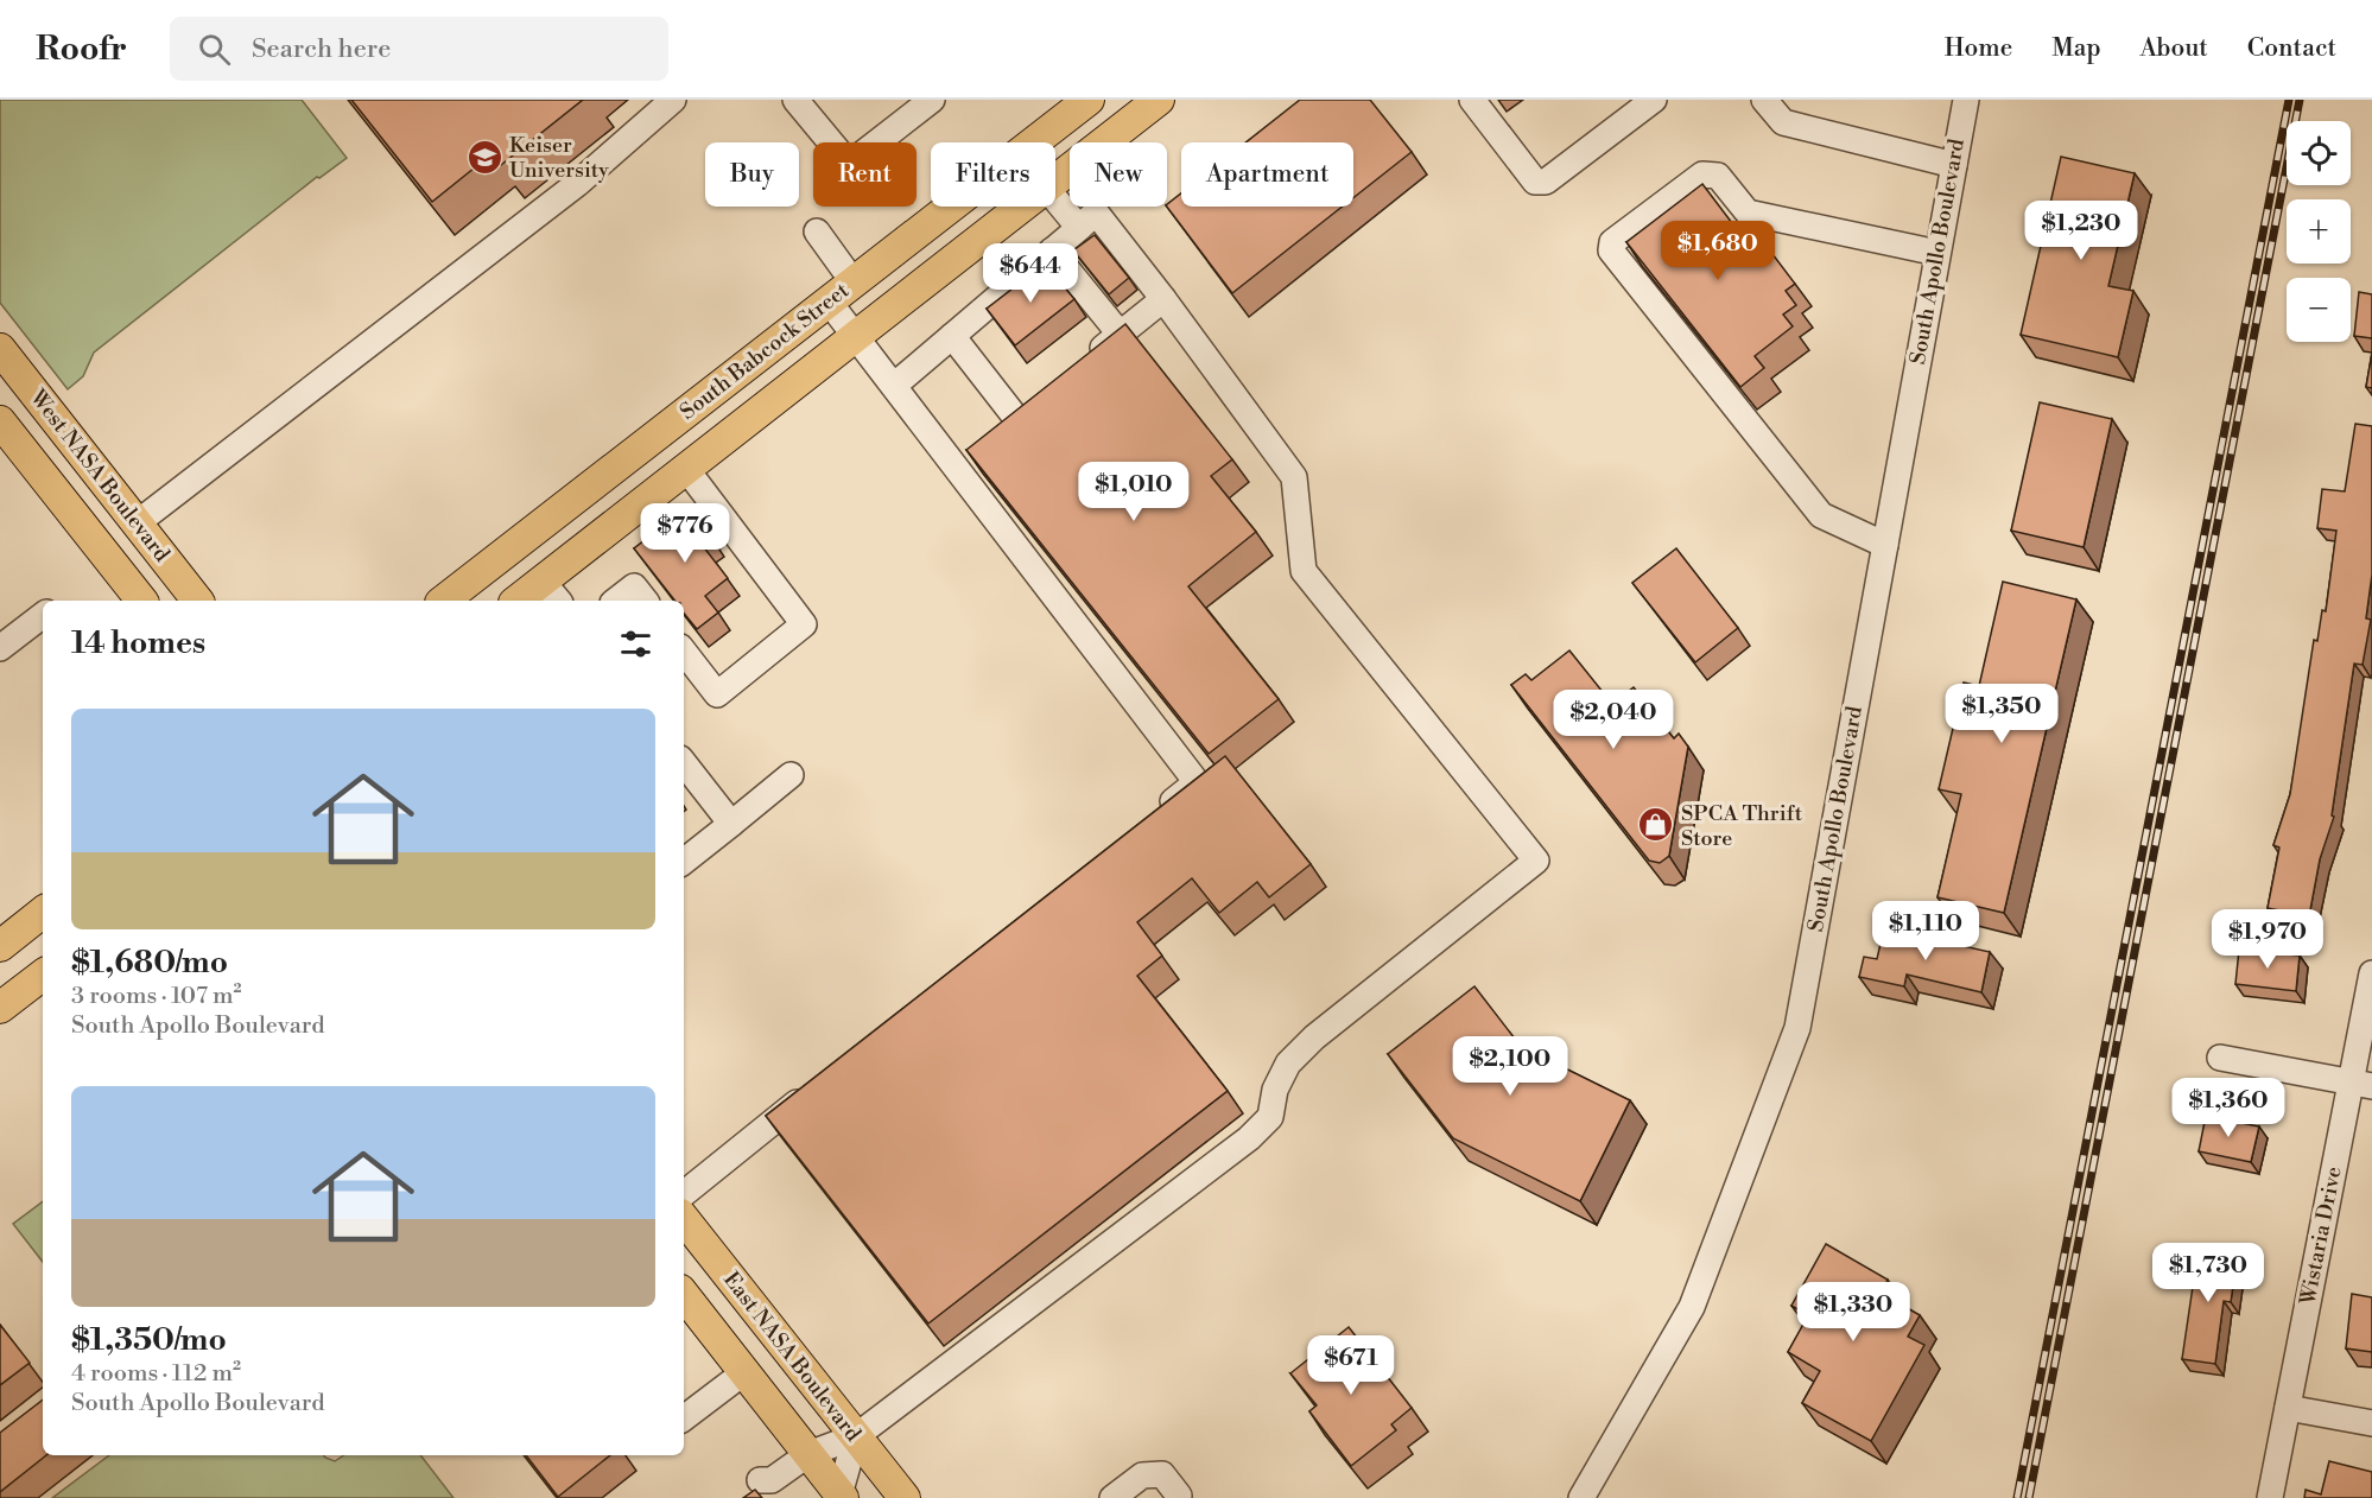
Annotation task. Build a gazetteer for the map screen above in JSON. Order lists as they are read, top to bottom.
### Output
{
  "streets": {
    "main road": ["South Babcock Street", "West NASA Boulevard", "East NASA Boulevard"],
    "street": ["South Apollo Boulevard", "Wistaria Drive"]
  },
  "places": {
    "school or university": ["Keiser University"],
    "shop": ["SPCA Thrift Store"]
  },
  "page": {
    "header": "Roofr",
    "search": "Search here",
    "nav": [
      "Home",
      "Map",
      "About",
      "Contact"
    ],
    "map_buttons": ["+", "−"],
    "chip": [
      "Buy",
      "Rent",
      "Filters",
      "New",
      "Apartment"
    ],
    "price": [
      "$1,230",
      "$1,680",
      "$644",
      "$1,010",
      "$776",
      "$1,350",
      "$2,040",
      "$1,110",
      "$1,970",
      "$2,100",
      "$1,360",
      "$1,730",
      "$1,330",
      "$671"
    ],
    "heading": "14 homes",
    "list": [
      {
        "name": "$1,680/mo",
        "note": "3 rooms · 107 m² · South Apollo Boulevard"
      },
      {
        "name": "$1,350/mo",
        "note": "4 rooms · 112 m² · South Apollo Boulevard"
      }
    ]
  }
}
